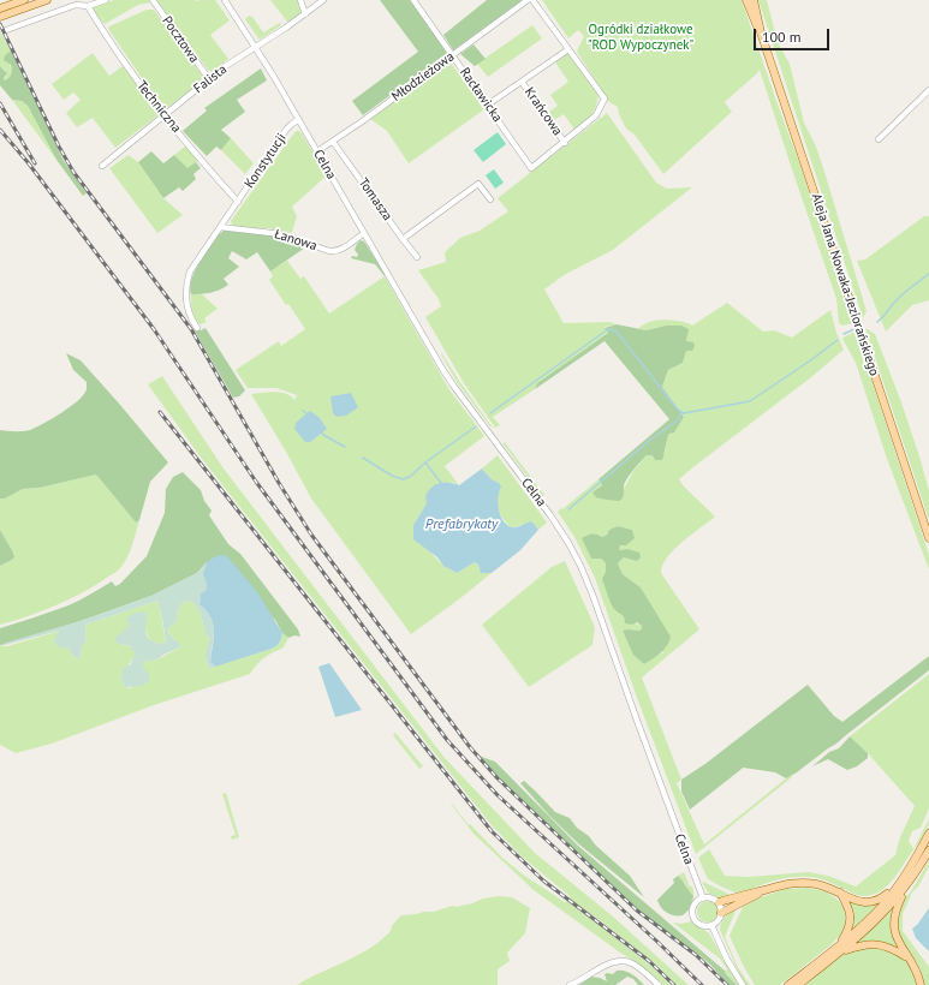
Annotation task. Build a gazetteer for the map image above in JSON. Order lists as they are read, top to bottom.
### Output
{
  "streets": {
    "main road": ["Aleja Jana Nowaka-Jeziorańskiego"],
    "street": [
      "Pocztowa",
      "Młodzieżowa",
      "Falista",
      "Racławicka",
      "Techniczna",
      "Krańcowa",
      "Konstytucji",
      "Celna",
      "Tomasza",
      "Łanowa"
    ]
  },
  "crossings": [
    ["Pocztowa", "Falista"],
    ["Młodzieżowa", "Racławicka"],
    ["Młodzieżowa", "Celna"],
    ["Młodzieżowa", "Tomasza"],
    ["Falista", "Techniczna"],
    ["Racławicka", "Krańcowa"],
    ["Techniczna", "Konstytucji"],
    ["Konstytucji", "Celna"],
    ["Konstytucji", "Łanowa"],
    ["Celna", "Łanowa"]
  ],
  "water": ["Prefabrykaty"],
  "parks": ["Ogródki działkowe \"ROD Wypoczynek\""],
  "scale_bar": "100 m"
}
